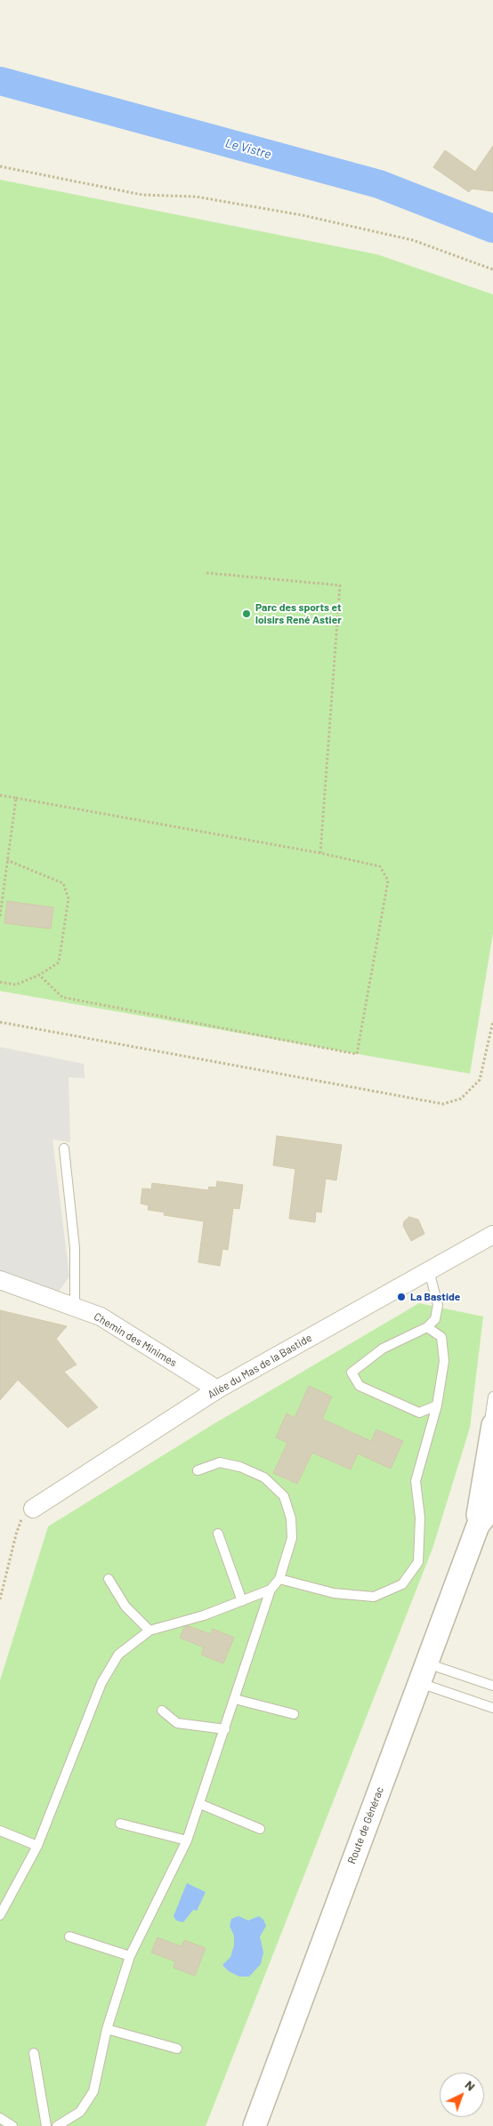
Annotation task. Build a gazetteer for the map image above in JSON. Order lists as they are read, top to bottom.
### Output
{
  "streets": {
    "street": ["Chemin des Minimes", "Allée du Mas de la Bastide", "Route de Générac"]
  },
  "crossings": [
    ["Chemin des Minimes", "Allée du Mas de la Bastide"]
  ],
  "water": ["Le Vistre"],
  "places": ["Parc des sports et loisirs René Astier", "La Bastide"],
  "north": "top right"
}
